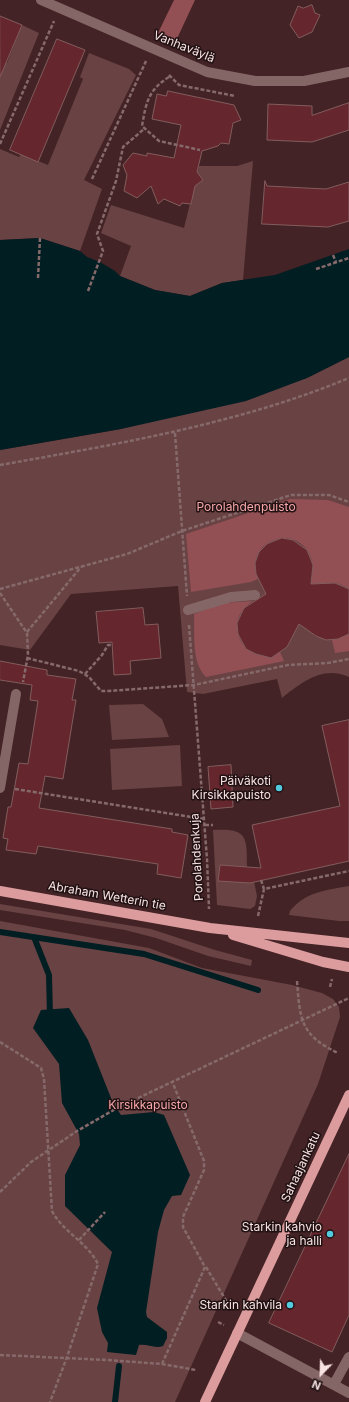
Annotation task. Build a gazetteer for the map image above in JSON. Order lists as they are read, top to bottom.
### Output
{
  "streets": {
    "main road": ["Abraham Wetterin tie", "Sahaajankatu"],
    "street": ["Vanhaväylä"],
    "path": ["Porolahdenkuja"]
  },
  "parks": ["Porolahdenpuisto", "Kirsikkapuisto"],
  "places": ["Päiväkoti Kirsikkapuisto", "Starkin kahvio ja halli", "Starkin kahvila"],
  "north": "bottom left"
}
